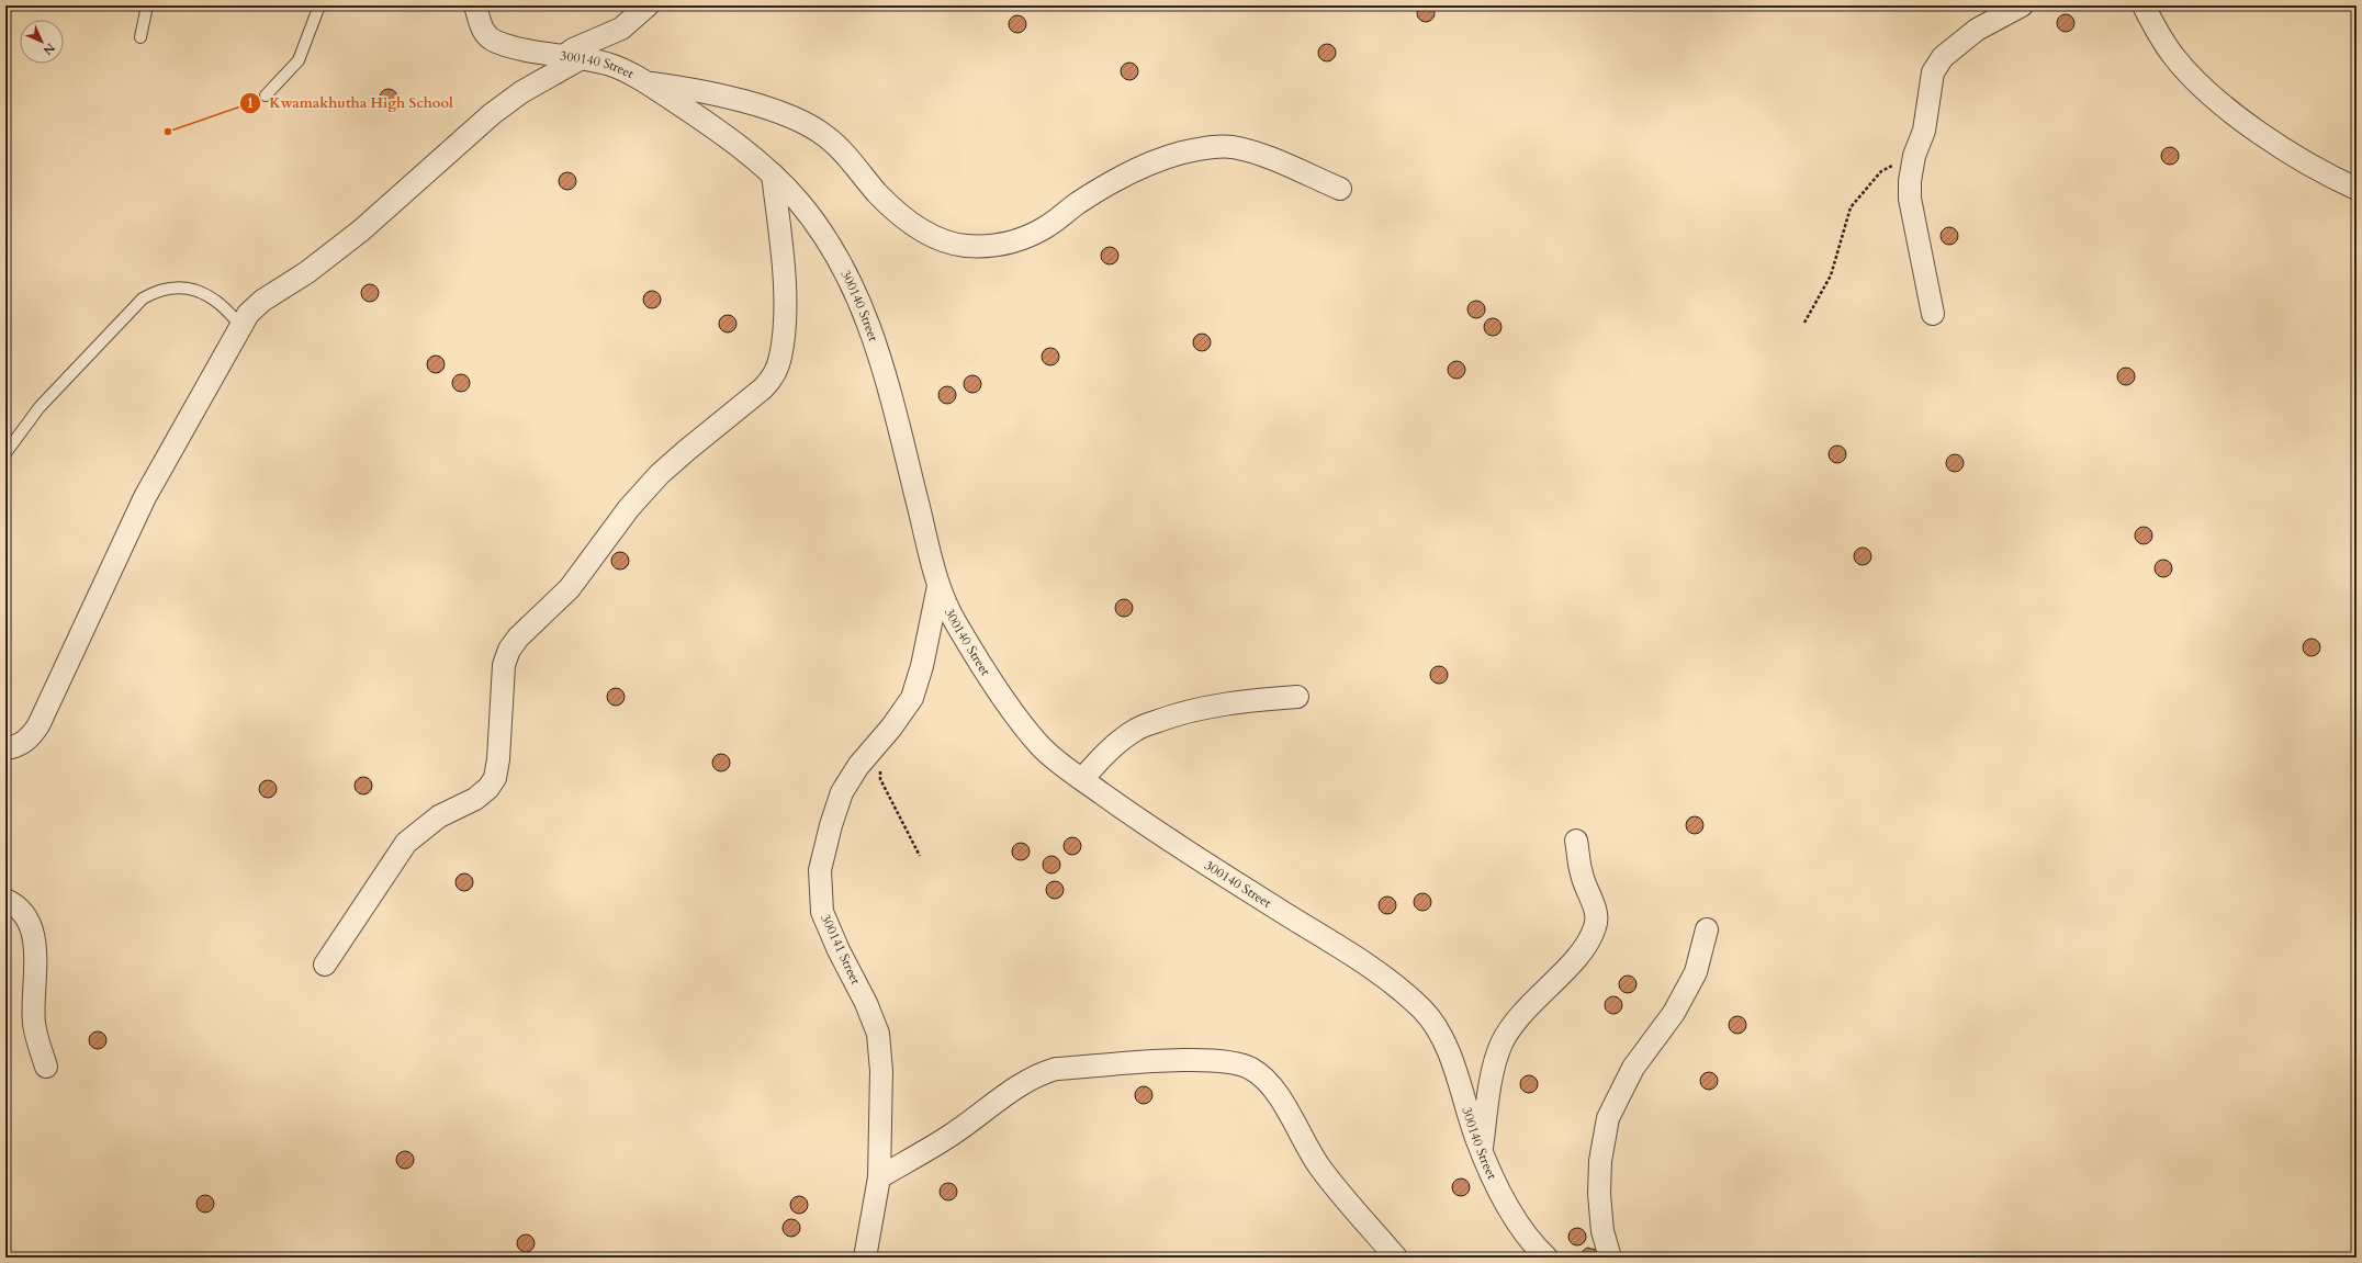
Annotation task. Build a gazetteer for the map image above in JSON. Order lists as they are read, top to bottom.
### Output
{
  "streets": {
    "street": ["300140 Street", "300141 Street"]
  },
  "crossings": [
    ["300140 Street", "300141 Street"]
  ],
  "places": ["Kwamakhutha High School"],
  "north": "bottom right"
}
